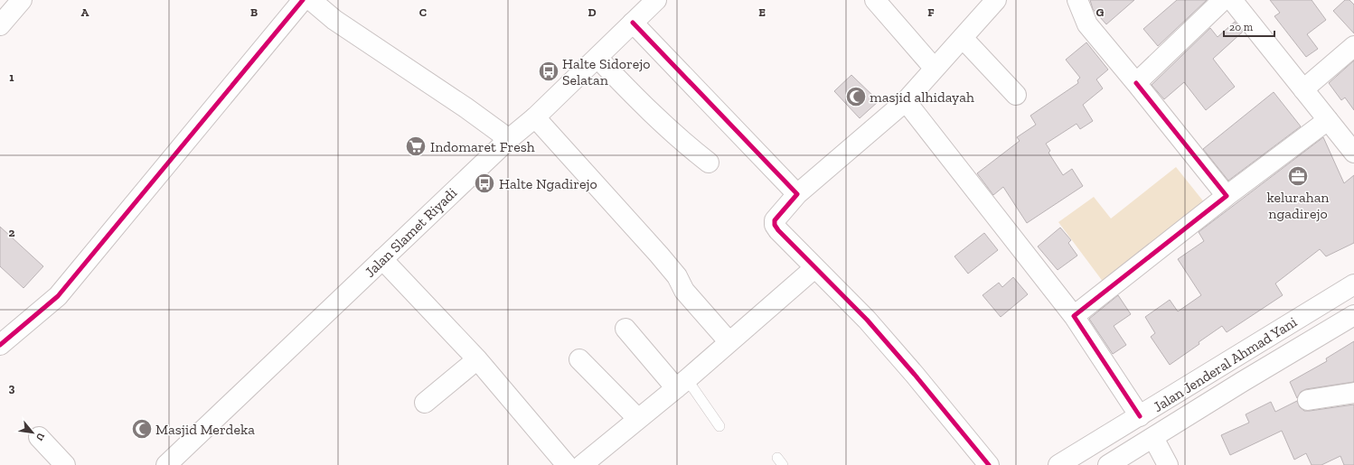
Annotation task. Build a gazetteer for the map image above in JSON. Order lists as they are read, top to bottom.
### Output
{
  "streets": {
    "main road": ["Jalan Slamet Riyadi", "Jalan Jenderal Ahmad Yani"]
  },
  "places": {
    "bus stop": ["Halte Sidorejo Selatan", "Halte Ngadirejo"],
    "mosque": ["masjid alhidayah", "Masjid Merdeka"],
    "supermarket": ["Indomaret Fresh"],
    "office": ["kelurahan ngadirejo"]
  },
  "scale_bar": "20 m",
  "north": "bottom right",
  "grid": {
    "columns": [
      "A",
      "B",
      "C",
      "D",
      "E",
      "F",
      "G"
    ],
    "rows": ["1", "2", "3"]
  }
}
